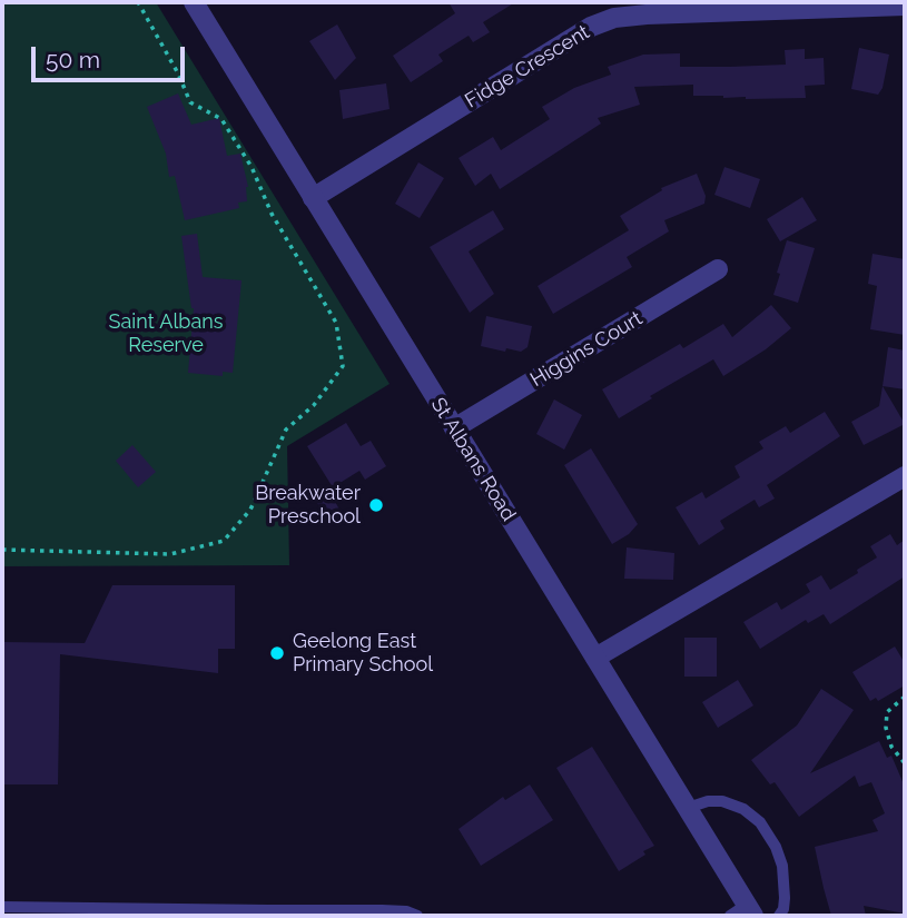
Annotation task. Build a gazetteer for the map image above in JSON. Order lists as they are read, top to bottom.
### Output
{
  "streets": {
    "street": ["Fidge Crescent", "Higgins Court", "St Albans Road"]
  },
  "crossings": [
    ["Fidge Crescent", "St Albans Road"],
    ["Higgins Court", "St Albans Road"]
  ],
  "parks": ["Saint Albans Reserve"],
  "places": ["Breakwater Preschool", "Geelong East Primary School"],
  "scale_bar": "50 m"
}
